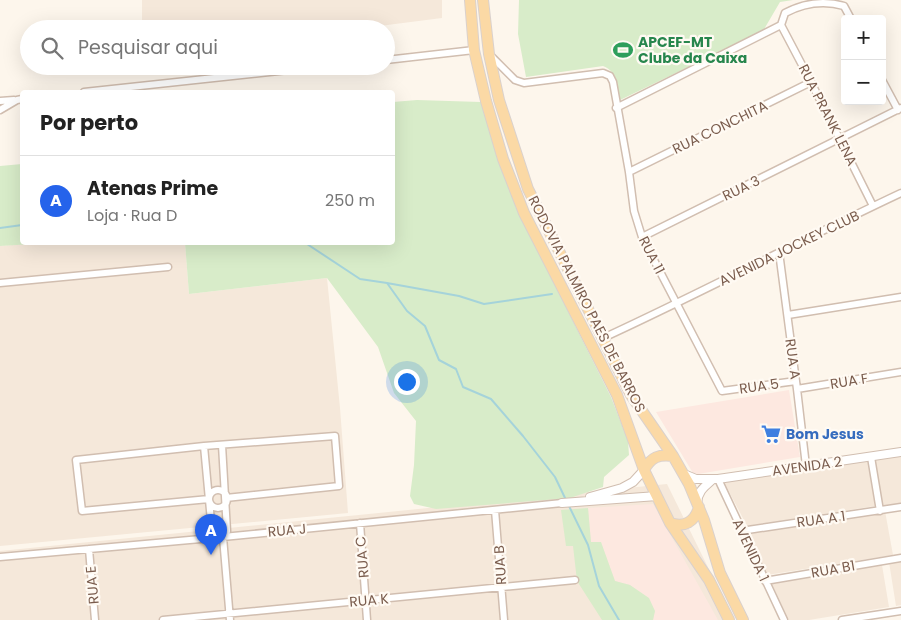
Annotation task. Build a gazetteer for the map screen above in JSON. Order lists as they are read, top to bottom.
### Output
{
  "streets": {
    "main road": ["RODOVIA PALMIRO PAES DE BARROS"],
    "street": [
      "RUA PRANK LENA",
      "RUA CONCHITA",
      "RUA 3",
      "AVENIDA JOCKEY CLUB",
      "RUA 11",
      "RUA A",
      "RUA F",
      "RUA 5",
      "AVENIDA 2",
      "RUA A 1",
      "RUA J",
      "AVENIDA 1",
      "RUA C",
      "RUA B",
      "RUA B1",
      "RUA E",
      "RUA K"
    ]
  },
  "crossings": [
    ["RUA PRANK LENA", "RUA CONCHITA"],
    ["RUA PRANK LENA", "RUA 3"],
    ["RUA PRANK LENA", "AVENIDA JOCKEY CLUB"],
    ["RUA CONCHITA", "RUA 11"],
    ["RUA 3", "RUA 11"],
    ["AVENIDA JOCKEY CLUB", "RUA 11"],
    ["AVENIDA JOCKEY CLUB", "RODOVIA PALMIRO PAES DE BARROS"],
    ["AVENIDA JOCKEY CLUB", "RUA A"],
    ["RUA 11", "RODOVIA PALMIRO PAES DE BARROS"],
    ["RUA 11", "RUA 5"],
    ["RODOVIA PALMIRO PAES DE BARROS", "AVENIDA 2"],
    ["RODOVIA PALMIRO PAES DE BARROS", "RUA J"],
    ["RUA A", "RUA F"],
    ["RUA A", "RUA 5"],
    ["RUA A", "AVENIDA 2"],
    ["AVENIDA 2", "AVENIDA 1"],
    ["RUA A 1", "AVENIDA 1"],
    ["RUA J", "RUA C"],
    ["RUA J", "RUA B"],
    ["RUA J", "RUA E"],
    ["AVENIDA 1", "RUA B1"],
    ["RUA C", "RUA K"],
    ["RUA B", "RUA K"]
  ],
  "places": {
    "sports": ["APCEF-MT Clube da Caixa"],
    "supermarket": ["Bom Jesus"]
  },
  "page": {
    "map_buttons": ["+", "−"],
    "search": "Pesquisar aqui",
    "heading": "Por perto",
    "list": [
      {
        "mark": "A",
        "name": "Atenas Prime",
        "note": "Loja · Rua D",
        "value": "250 m"
      }
    ],
    "pins": "A"
  }
}
